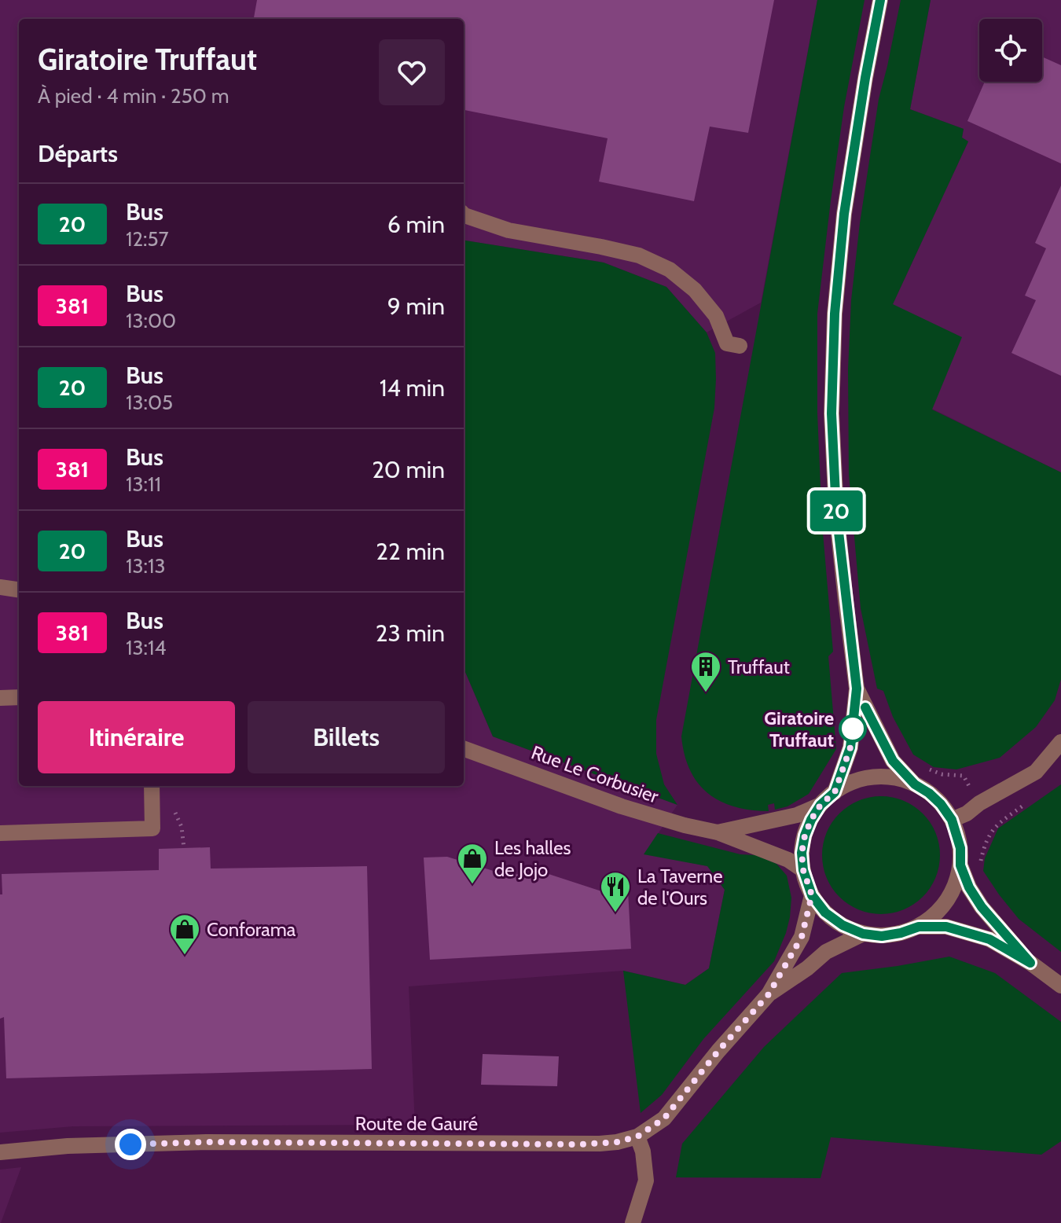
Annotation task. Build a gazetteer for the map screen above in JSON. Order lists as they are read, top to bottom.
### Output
{
  "streets": {
    "street": ["Rue Le Corbusier", "Route de Gauré"]
  },
  "crossings": [
    ["Rue Le Corbusier", "Route de Gauré"]
  ],
  "places": {
    "building": ["Truffaut"],
    "other": ["Giratoire Truffaut"],
    "shop": ["Les halles de Jojo", "Conforama"],
    "restaurant": ["La Taverne de l'Ours"]
  },
  "lines": ["bus line 20"],
  "page": {
    "on_map": "20",
    "heading": [
      ["Giratoire Truffaut", "À pied · 4 min · 250 m"],
      "Départs"
    ],
    "list": [
      {
        "mark": "20",
        "name": "Bus",
        "note": "12:57",
        "value": "6 min"
      },
      {
        "mark": "381",
        "name": "Bus",
        "note": "13:00",
        "value": "9 min"
      },
      {
        "mark": "20",
        "name": "Bus",
        "note": "13:05",
        "value": "14 min"
      },
      {
        "mark": "381",
        "name": "Bus",
        "note": "13:11",
        "value": "20 min"
      },
      {
        "mark": "20",
        "name": "Bus",
        "note": "13:13",
        "value": "22 min"
      },
      {
        "mark": "381",
        "name": "Bus",
        "note": "13:14",
        "value": "23 min"
      }
    ],
    "buttons": ["Itinéraire", "Billets"]
  }
}
